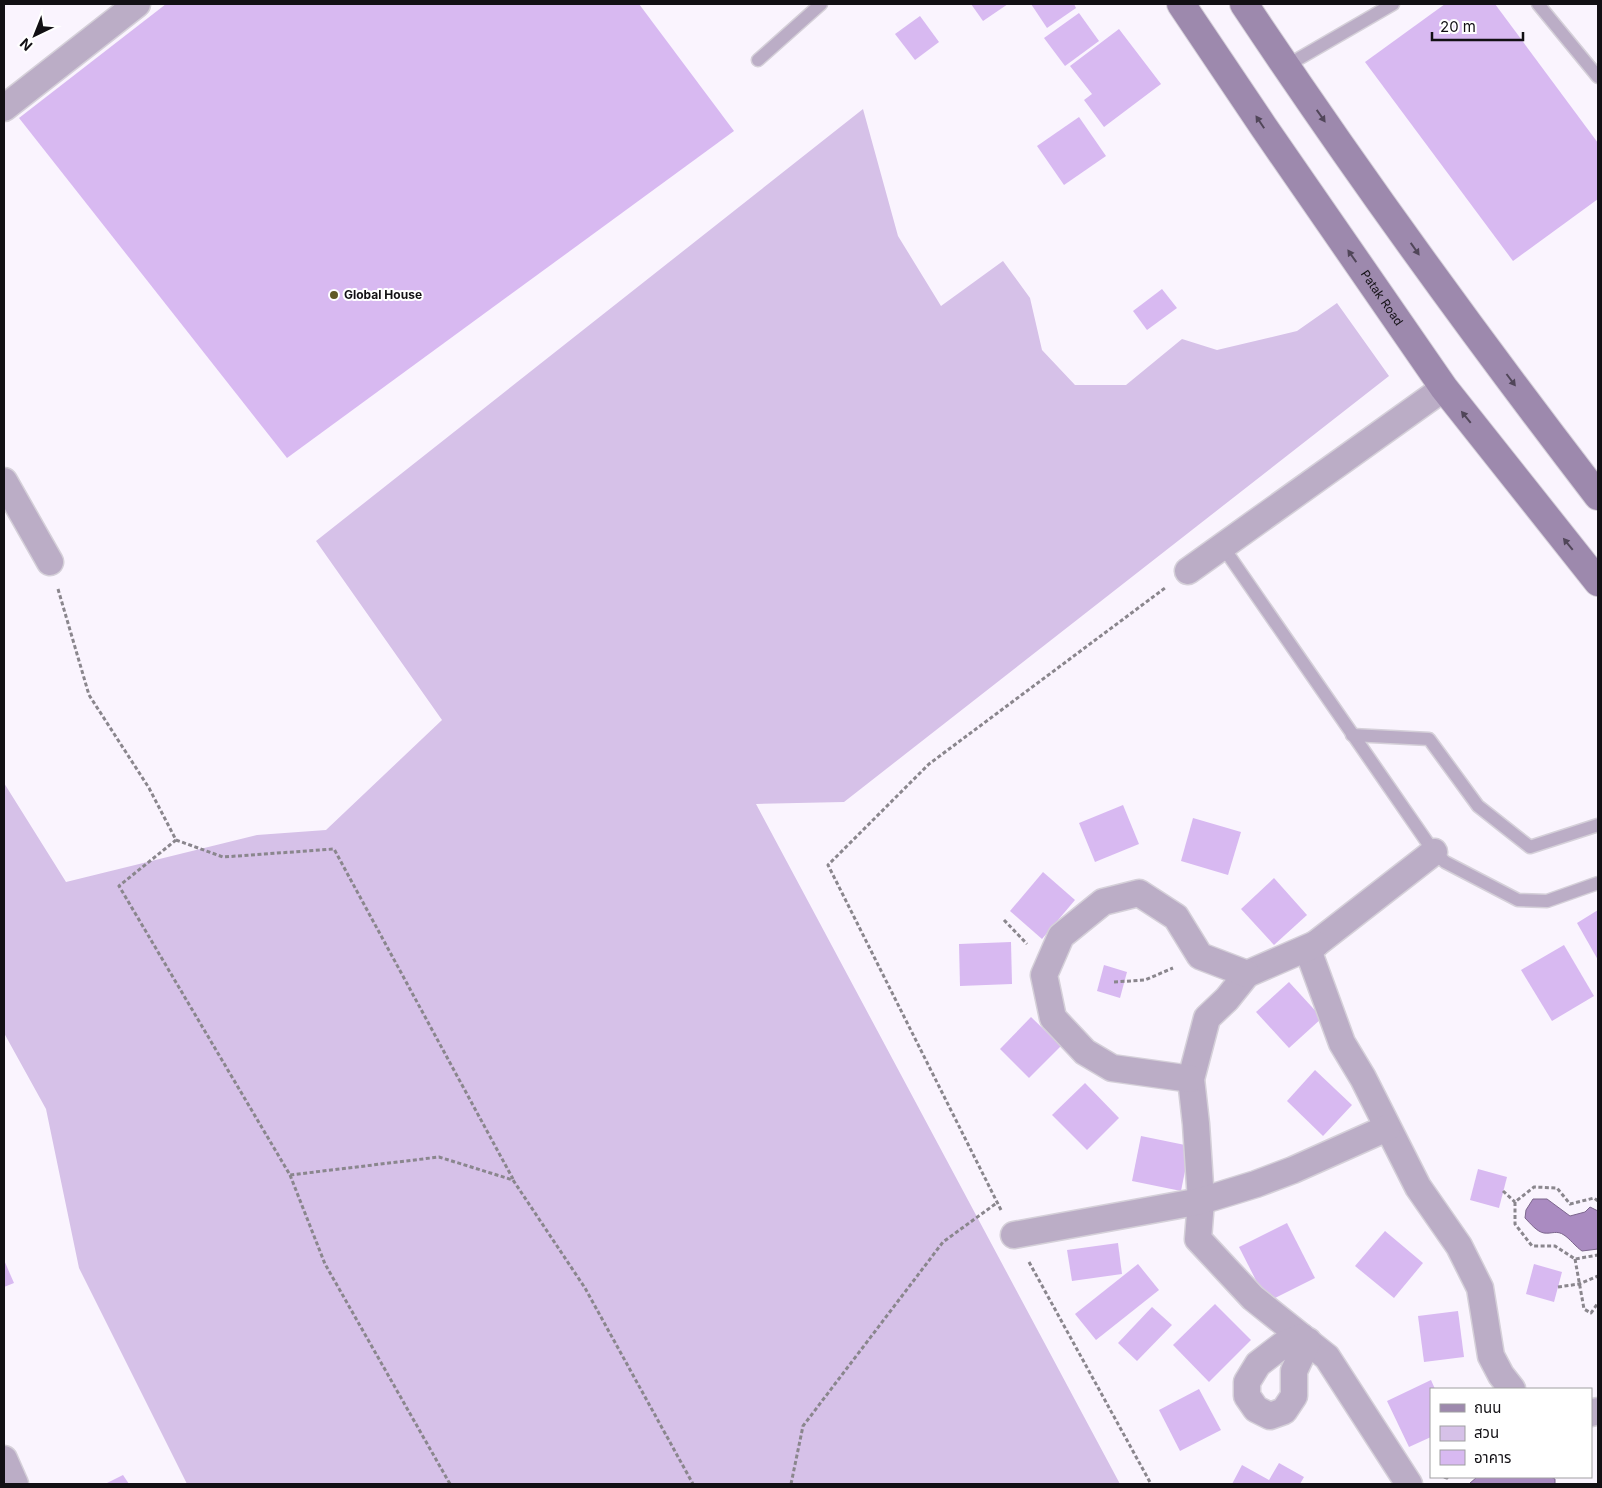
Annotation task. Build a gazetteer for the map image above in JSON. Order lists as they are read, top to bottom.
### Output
{
  "streets": {
    "main road": ["Patak Road"]
  },
  "places": ["Global House"],
  "legend": ["ถนน", "สวน", "อาคาร"],
  "scale_bar": "20 m",
  "north": "bottom left"
}
